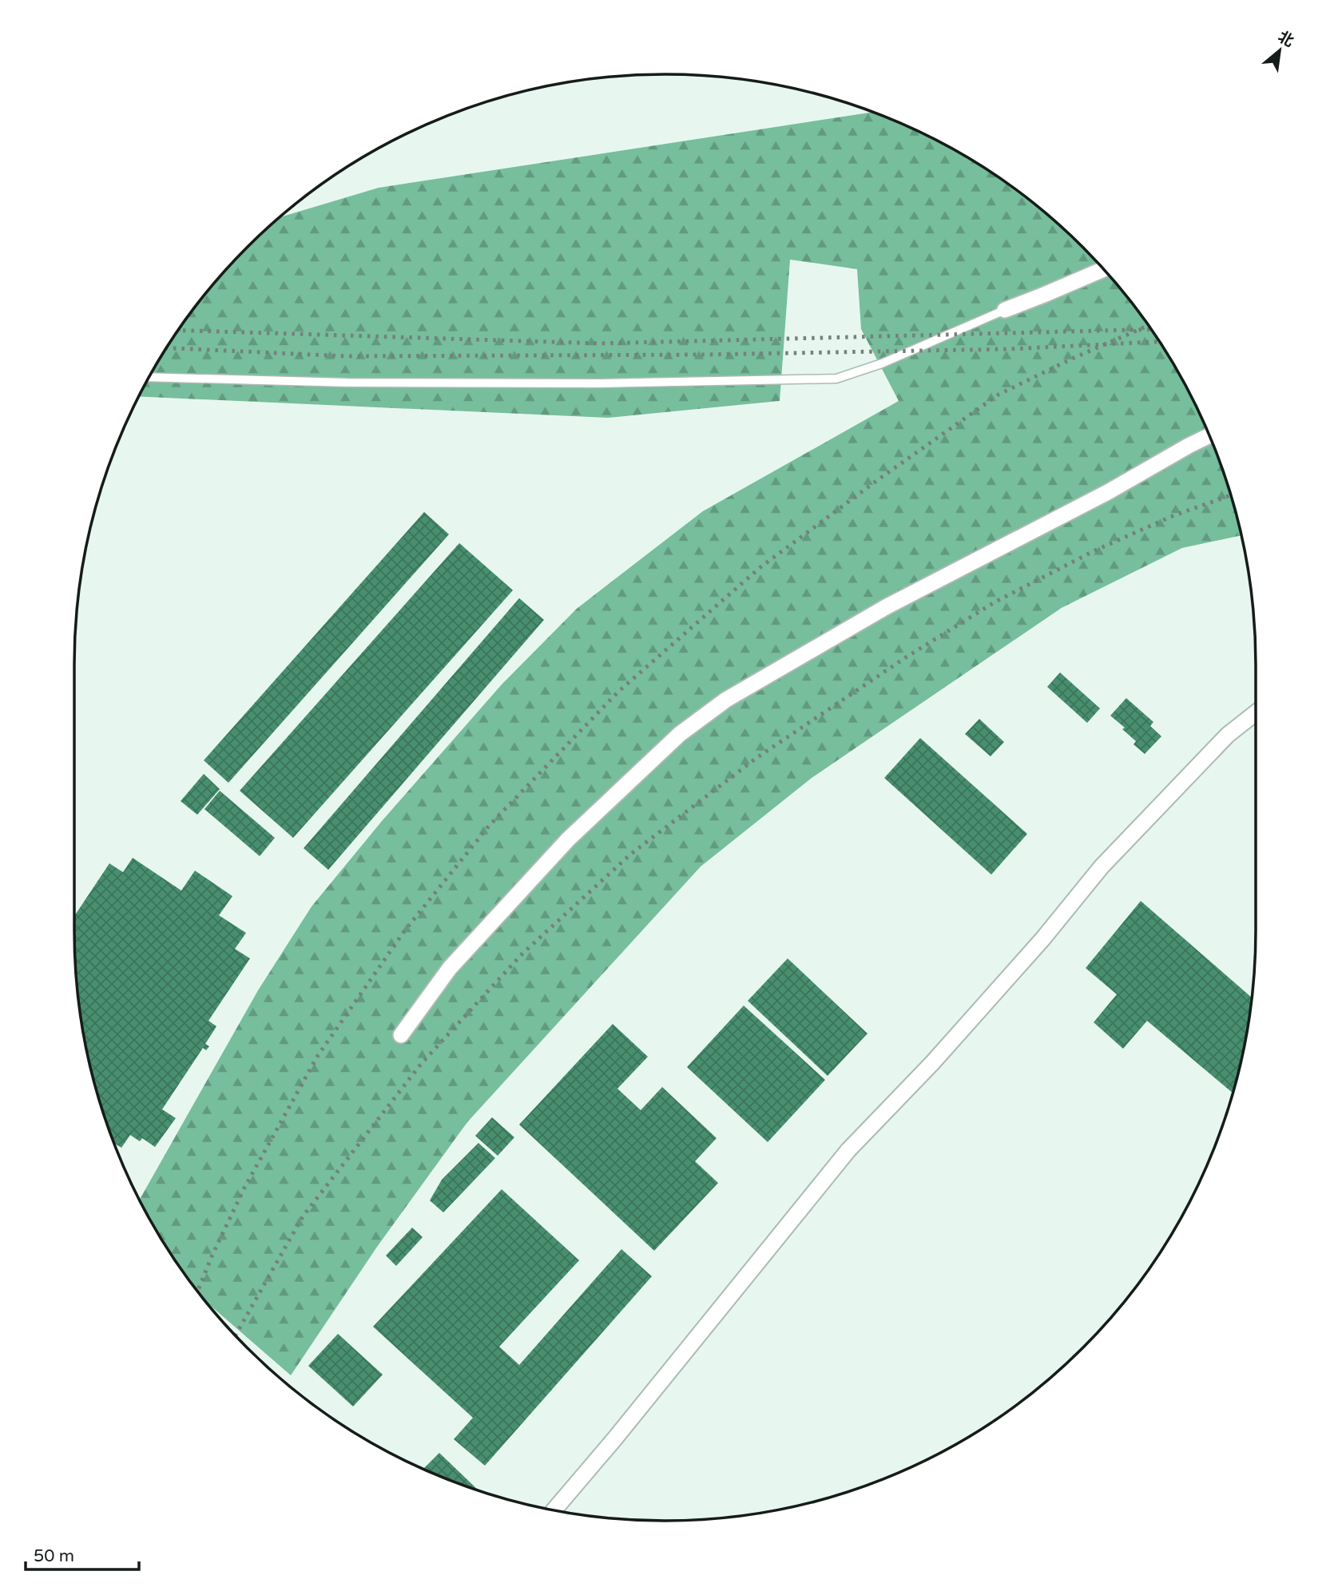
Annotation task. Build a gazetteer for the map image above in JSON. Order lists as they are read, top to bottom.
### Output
{
  "scale_bar": "50 m",
  "north": "top right"
}
